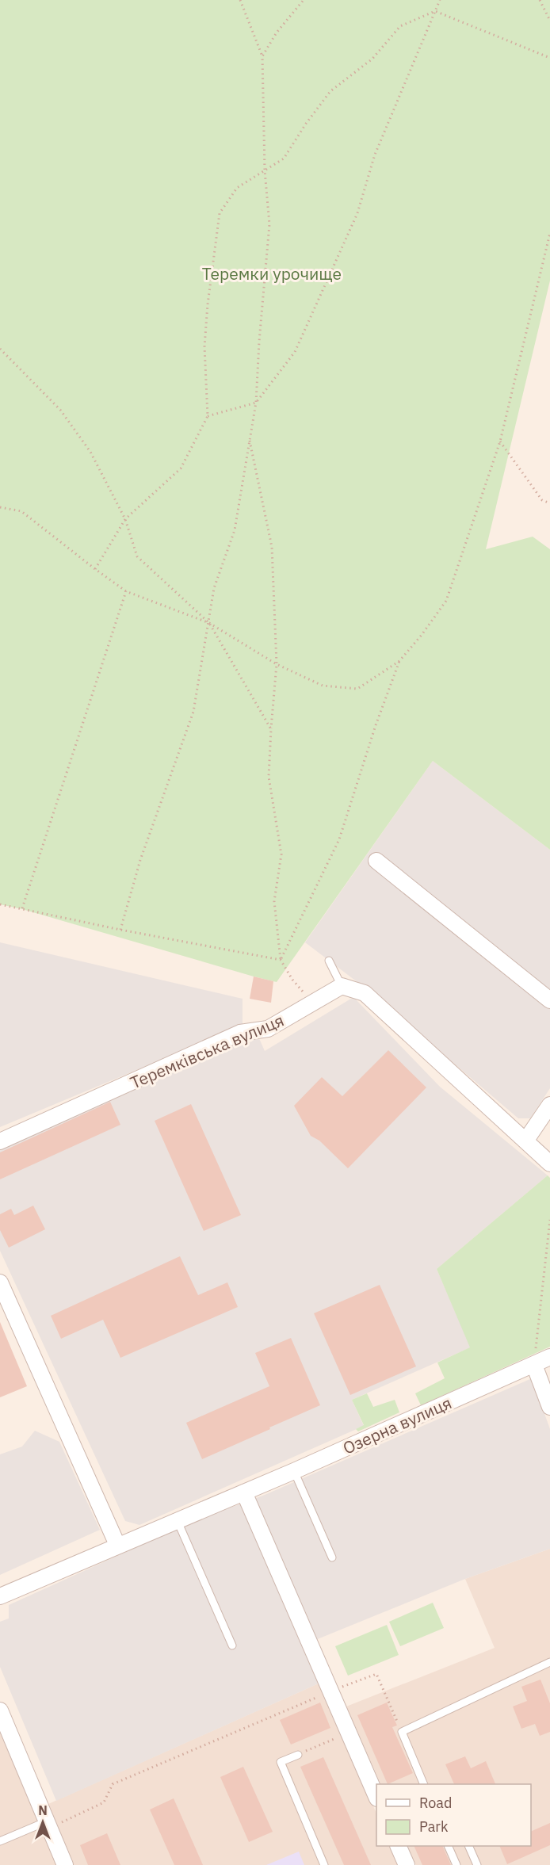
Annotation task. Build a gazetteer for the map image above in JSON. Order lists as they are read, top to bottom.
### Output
{
  "streets": {
    "street": ["Теремківська вулиця", "Озерна вулиця"]
  },
  "parks": ["Теремки урочище"],
  "legend": ["Road", "Park"],
  "north": "top"
}
